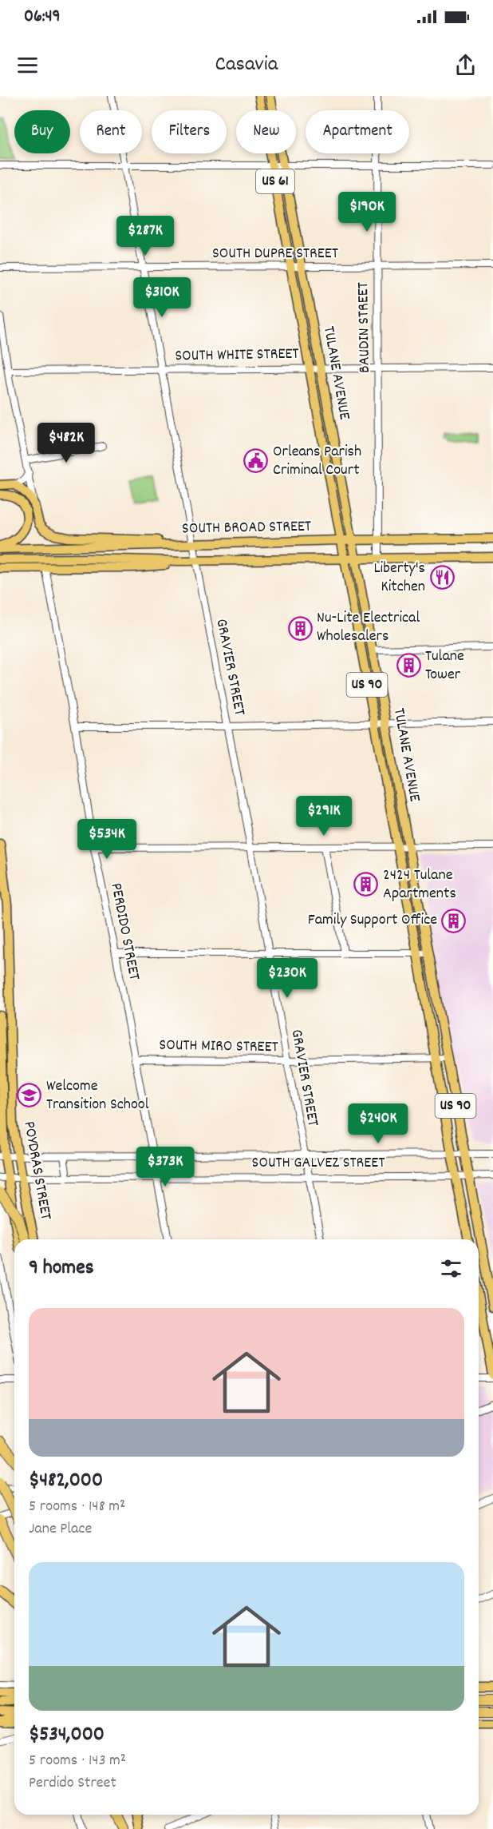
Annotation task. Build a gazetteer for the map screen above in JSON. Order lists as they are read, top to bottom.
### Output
{
  "streets": {
    "main road": [
      "US 61",
      "TULANE AVENUE",
      "SOUTH BROAD STREET",
      "US 90",
      "POYDRAS STREET"
    ],
    "street": [
      "SOUTH DUPRE STREET",
      "BAUDIN STREET",
      "SOUTH WHITE STREET",
      "GRAVIER STREET",
      "PERDIDO STREET",
      "SOUTH MIRO STREET",
      "SOUTH GALVEZ STREET"
    ]
  },
  "crossings": [
    ["SOUTH DUPRE STREET", "BAUDIN STREET"],
    ["SOUTH DUPRE STREET", "TULANE AVENUE"],
    ["SOUTH DUPRE STREET", "GRAVIER STREET"],
    ["BAUDIN STREET", "SOUTH WHITE STREET"],
    ["BAUDIN STREET", "SOUTH BROAD STREET"],
    ["SOUTH WHITE STREET", "TULANE AVENUE"],
    ["SOUTH WHITE STREET", "GRAVIER STREET"],
    ["TULANE AVENUE", "SOUTH BROAD STREET"],
    ["TULANE AVENUE", "SOUTH MIRO STREET"],
    ["TULANE AVENUE", "SOUTH GALVEZ STREET"],
    ["SOUTH BROAD STREET", "GRAVIER STREET"],
    ["GRAVIER STREET", "SOUTH MIRO STREET"],
    ["GRAVIER STREET", "SOUTH GALVEZ STREET"],
    ["PERDIDO STREET", "SOUTH MIRO STREET"],
    ["PERDIDO STREET", "SOUTH GALVEZ STREET"],
    ["SOUTH GALVEZ STREET", "POYDRAS STREET"]
  ],
  "places": {
    "public building": ["Orleans Parish Criminal Court"],
    "restaurant": ["Liberty's Kitchen"],
    "building": [
      "Nu-Lite Electrical Wholesalers",
      "Tulane Tower",
      "2424 Tulane Apartments",
      "Family Support Office"
    ],
    "school or university": ["Welcome Transition School"]
  },
  "page": {
    "status": "06:49",
    "header": "Casavia",
    "chip": [
      "Buy",
      "Rent",
      "Filters",
      "New",
      "Apartment"
    ],
    "price": [
      "$190K",
      "$287K",
      "$310K",
      "$482K",
      "$291K",
      "$534K",
      "$230K",
      "$240K",
      "$373K"
    ],
    "heading": "9 homes",
    "list": [
      {
        "name": "$482,000",
        "note": "5 rooms · 148 m² · Jane Place"
      },
      {
        "name": "$534,000",
        "note": "5 rooms · 143 m² · Perdido Street"
      }
    ]
  }
}
